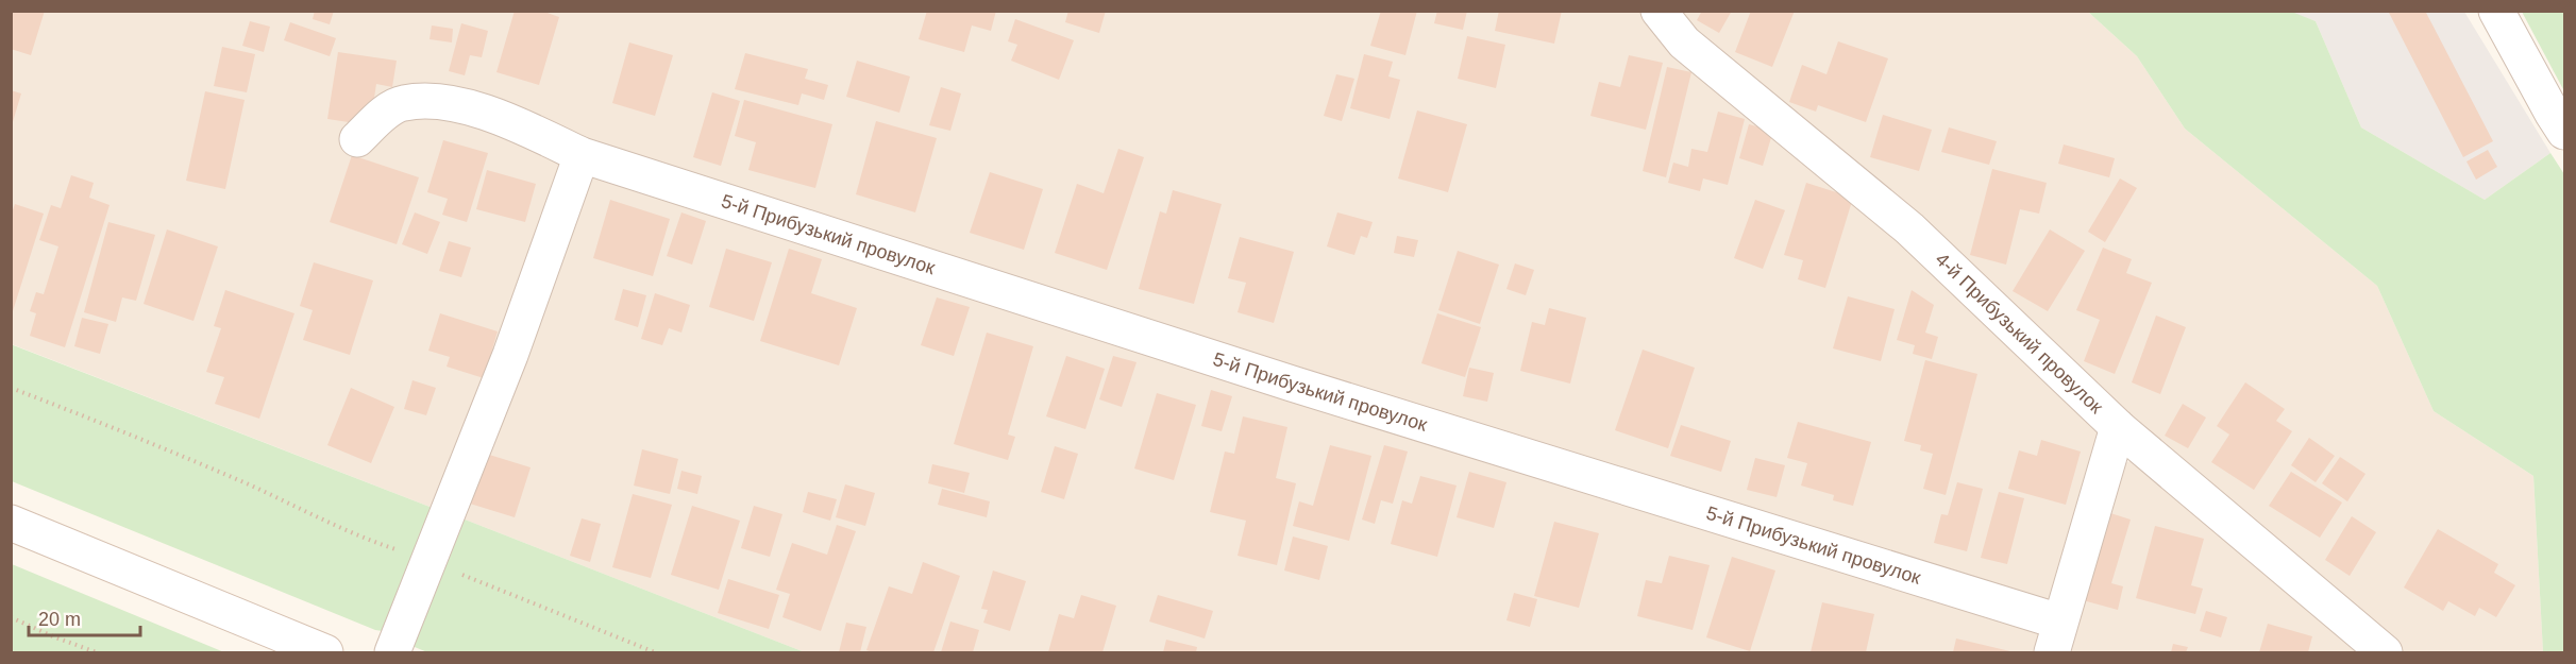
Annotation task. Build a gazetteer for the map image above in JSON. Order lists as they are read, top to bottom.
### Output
{
  "streets": {
    "street": ["5-й Прибузький провулок", "4-й Прибузький провулок"]
  },
  "scale_bar": "20 m"
}
